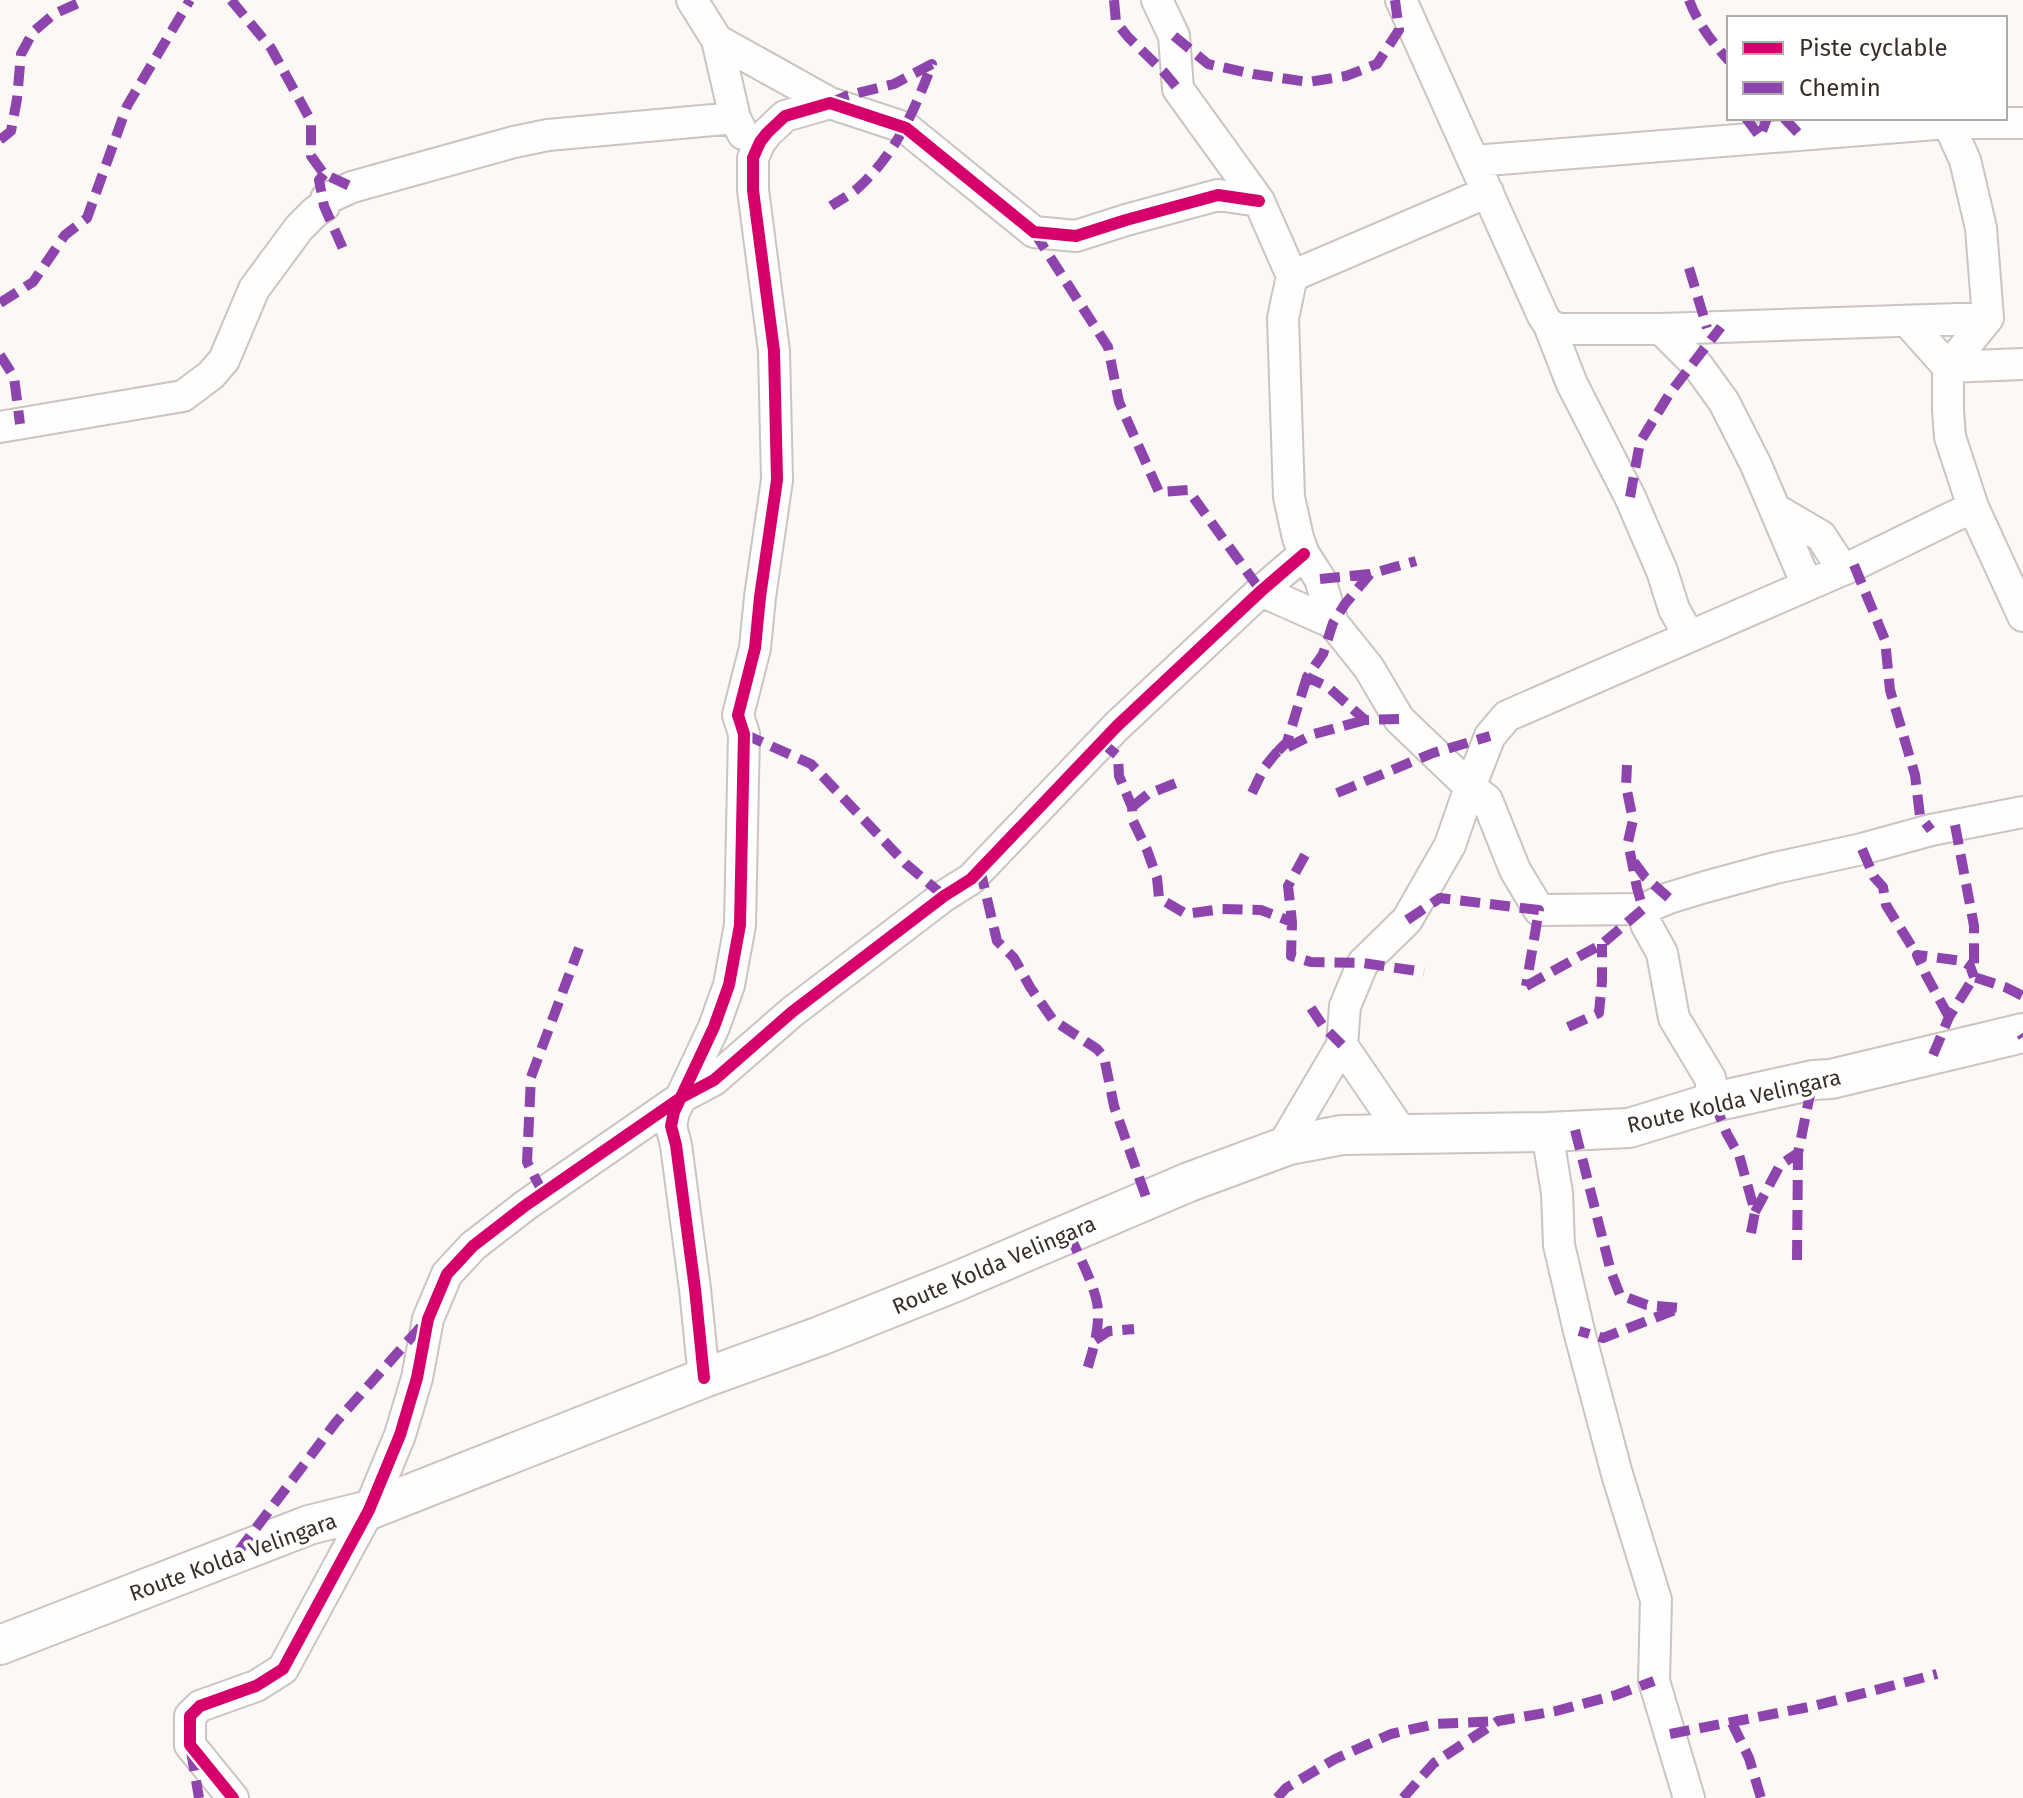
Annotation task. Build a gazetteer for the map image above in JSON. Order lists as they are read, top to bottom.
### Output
{
  "streets": {
    "main road": ["Route Kolda Velingara"]
  },
  "legend": ["Piste cyclable", "Chemin"]
}
